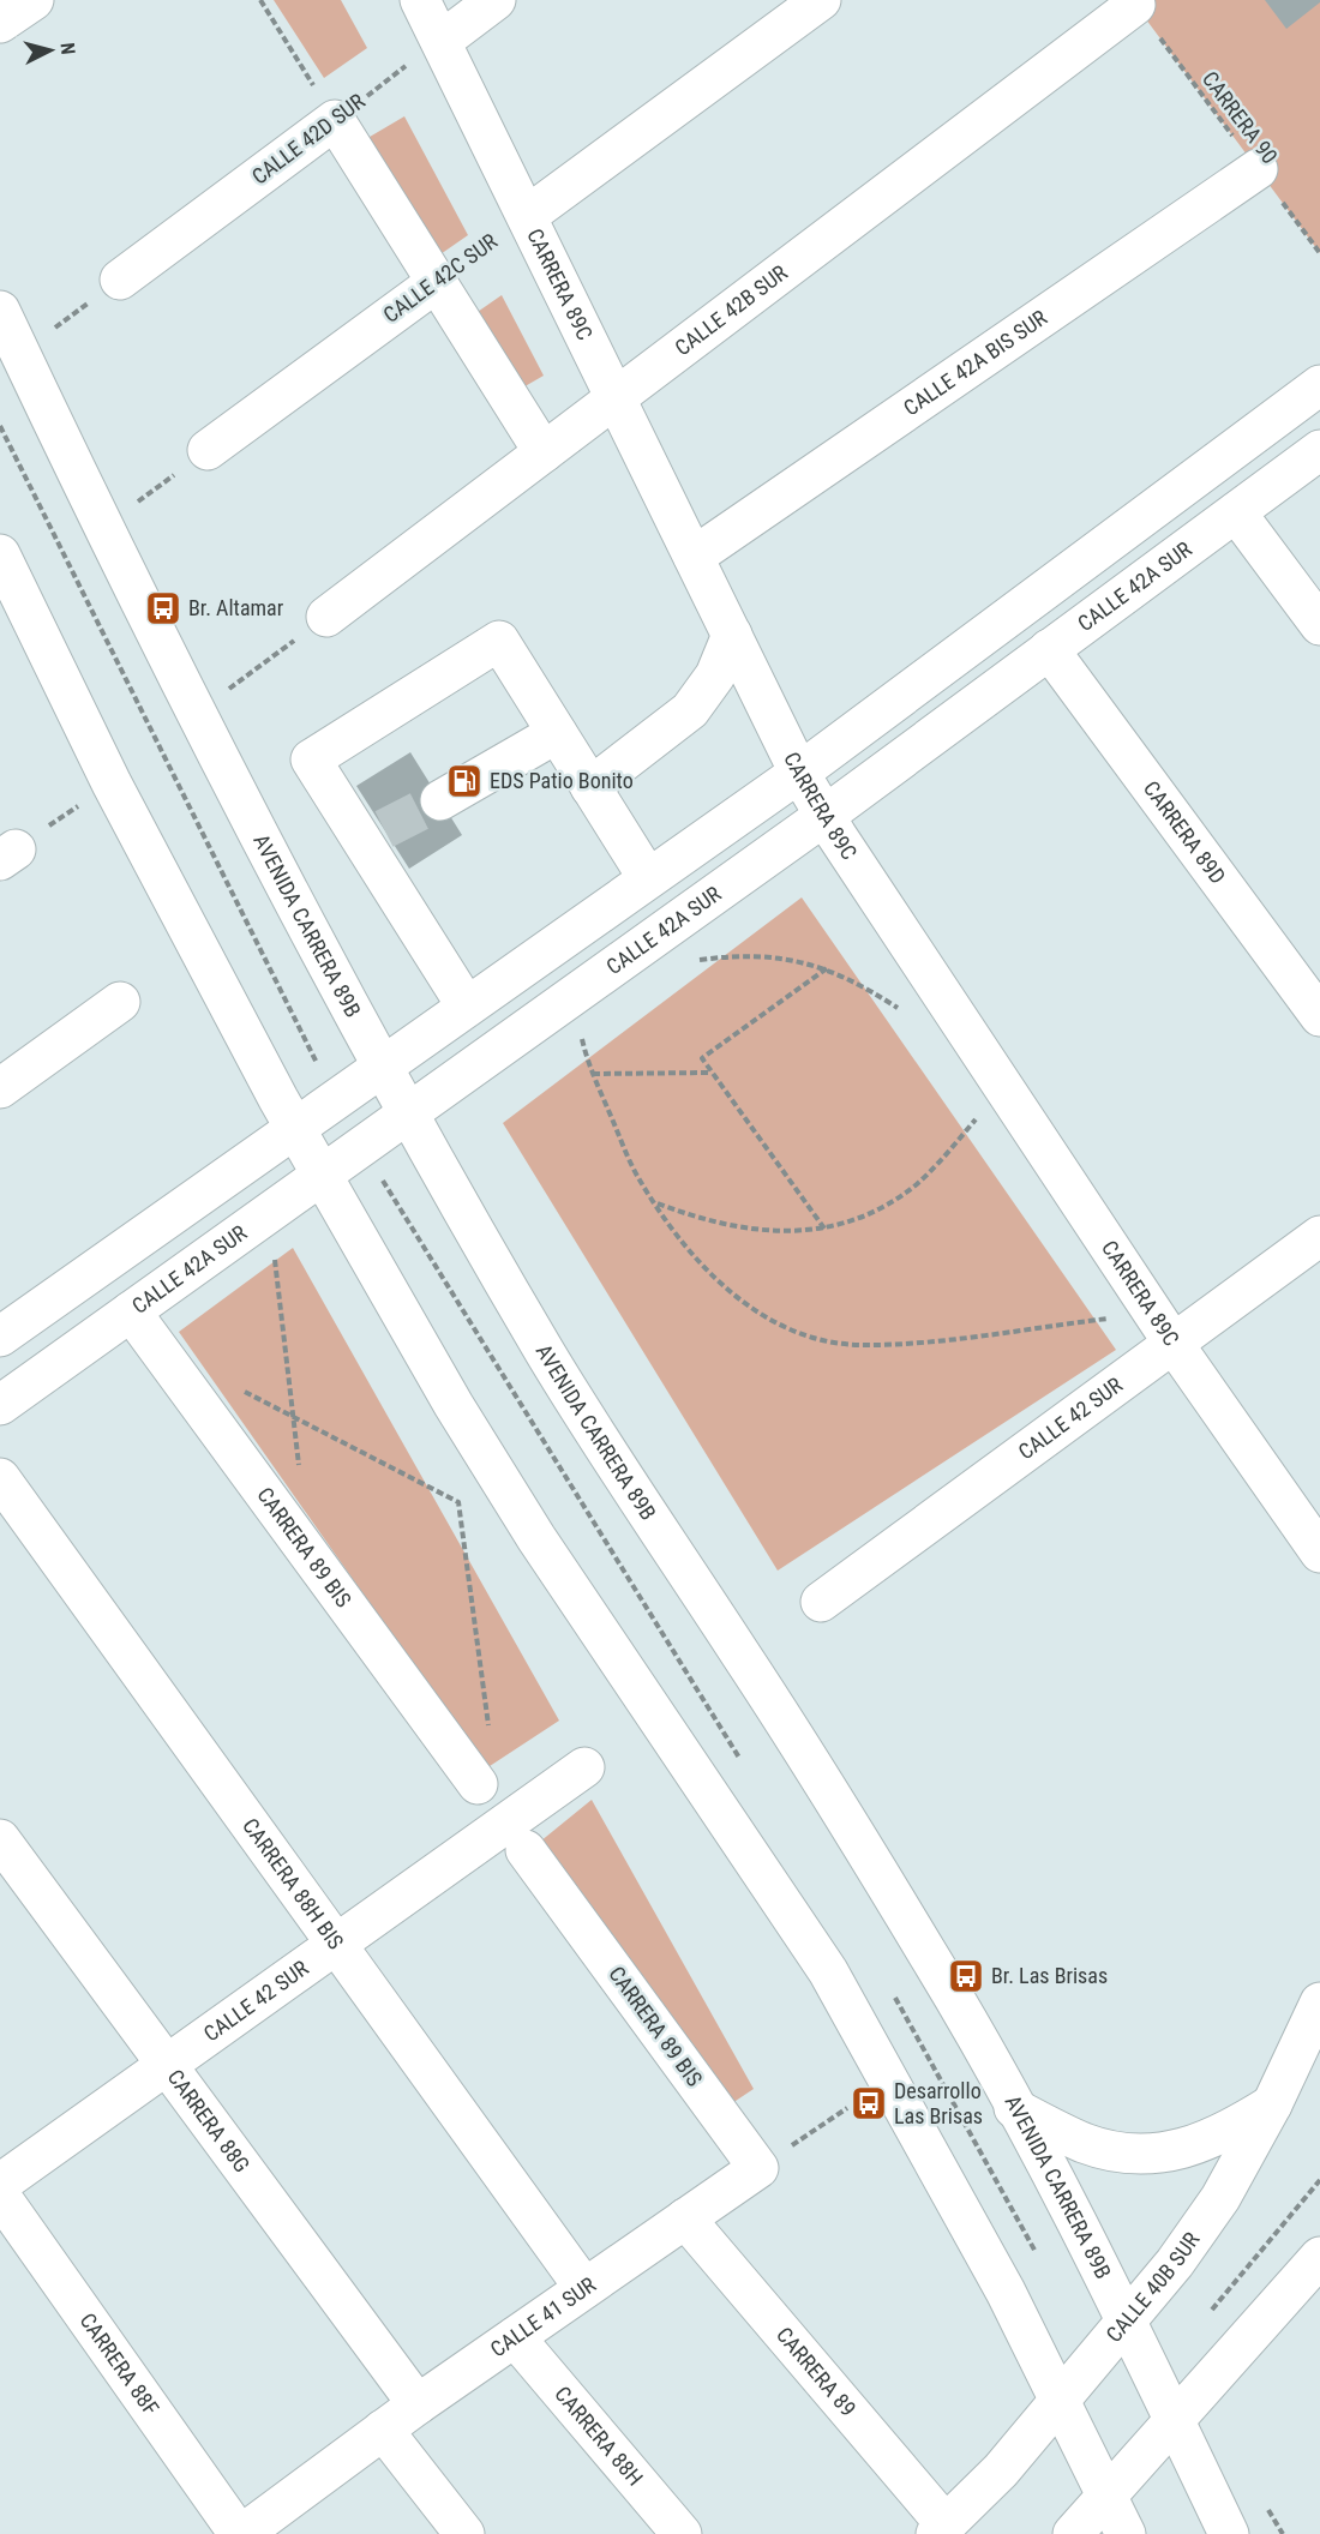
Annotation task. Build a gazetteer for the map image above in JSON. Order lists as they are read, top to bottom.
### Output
{
  "streets": {
    "street": [
      "CALLE 42D SUR",
      "CALLE 42C SUR",
      "CARRERA 89C",
      "CALLE 42B SUR",
      "CALLE 42A BIS SUR",
      "CALLE 42A SUR",
      "CARRERA 89D",
      "AVENIDA CARRERA 89B",
      "CALLE 42 SUR",
      "CARRERA 89 BIS",
      "CARRERA 88H BIS",
      "CARRERA 88G",
      "CALLE 40B SUR",
      "CALLE 41 SUR",
      "CARRERA 88F",
      "CARRERA 89",
      "CARRERA 88H"
    ],
    "path": ["CARRERA 90"]
  },
  "crossings": [
    ["CARRERA 90", "CALLE 42B SUR"],
    ["CARRERA 90", "CALLE 42A BIS SUR"],
    ["CALLE 42D SUR", "CARRERA 89C"],
    ["CALLE 42C SUR", "CARRERA 89C"],
    ["CARRERA 89C", "CALLE 42B SUR"],
    ["CARRERA 89C", "CALLE 42A BIS SUR"],
    ["CARRERA 89C", "CALLE 42A SUR"],
    ["CARRERA 89C", "CALLE 42 SUR"],
    ["CALLE 42A SUR", "CARRERA 89D"],
    ["CALLE 42A SUR", "AVENIDA CARRERA 89B"],
    ["CALLE 42A SUR", "CARRERA 89 BIS"],
    ["AVENIDA CARRERA 89B", "CALLE 40B SUR"],
    ["CALLE 42 SUR", "CARRERA 88H BIS"],
    ["CALLE 42 SUR", "CARRERA 88G"],
    ["CARRERA 89 BIS", "CALLE 41 SUR"],
    ["CARRERA 88H BIS", "CALLE 41 SUR"],
    ["CARRERA 88G", "CALLE 41 SUR"],
    ["CALLE 40B SUR", "CARRERA 89"],
    ["CALLE 41 SUR", "CARRERA 88F"],
    ["CALLE 41 SUR", "CARRERA 89"],
    ["CALLE 41 SUR", "CARRERA 88H"]
  ],
  "places": {
    "bus stop": ["Br. Altamar", "Br. Las Brisas", "Desarrollo Las Brisas"],
    "fuel station": ["EDS Patio Bonito"]
  },
  "north": "right"
}
